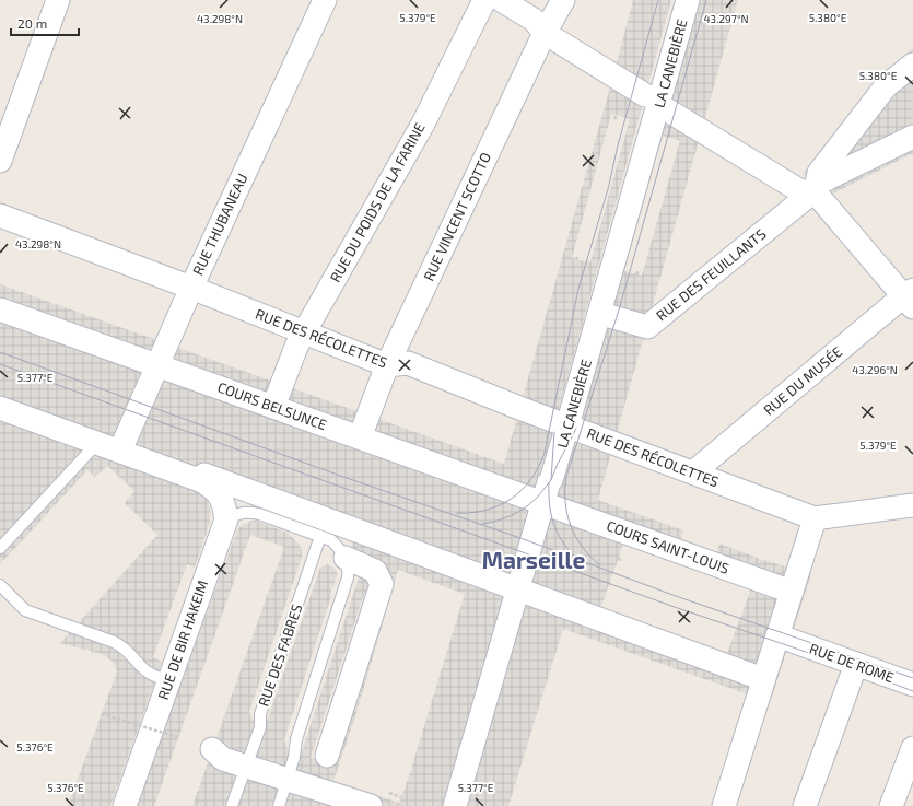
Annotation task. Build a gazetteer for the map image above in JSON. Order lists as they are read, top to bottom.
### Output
{
  "streets": {
    "street": [
      "LA CANEBIÈRE",
      "RUE DU POIDS DE LA FARINE",
      "RUE VINCENT SCOTTO",
      "RUE THUBANEAU",
      "RUE DES FEUILLANTS",
      "RUE DES RÉCOLETTES",
      "RUE DU MUSÉE",
      "COURS BELSUNCE",
      "COURS SAINT-LOUIS",
      "RUE DE BIR HAKEIM",
      "RUE DE ROME"
    ],
    "lane": ["RUE DES FABRES"]
  },
  "crossings": [
    ["LA CANEBIÈRE", "RUE DES RÉCOLETTES"],
    ["LA CANEBIÈRE", "COURS BELSUNCE"],
    ["LA CANEBIÈRE", "COURS SAINT-LOUIS"],
    ["RUE DU POIDS DE LA FARINE", "RUE DES RÉCOLETTES"],
    ["RUE DU POIDS DE LA FARINE", "COURS BELSUNCE"],
    ["RUE VINCENT SCOTTO", "RUE DES RÉCOLETTES"],
    ["RUE VINCENT SCOTTO", "COURS BELSUNCE"],
    ["RUE THUBANEAU", "RUE DES RÉCOLETTES"],
    ["RUE THUBANEAU", "COURS BELSUNCE"],
    ["RUE DES RÉCOLETTES", "RUE DU MUSÉE"],
    ["COURS BELSUNCE", "COURS SAINT-LOUIS"]
  ],
  "districts": ["Marseille"],
  "scale_bar": "20 m",
  "coordinates": [
    "5.380°E",
    "5.379°E",
    "43.298°N",
    "43.297°N",
    "43.296°N",
    "5.377°E",
    "5.376°E"
  ]
}
